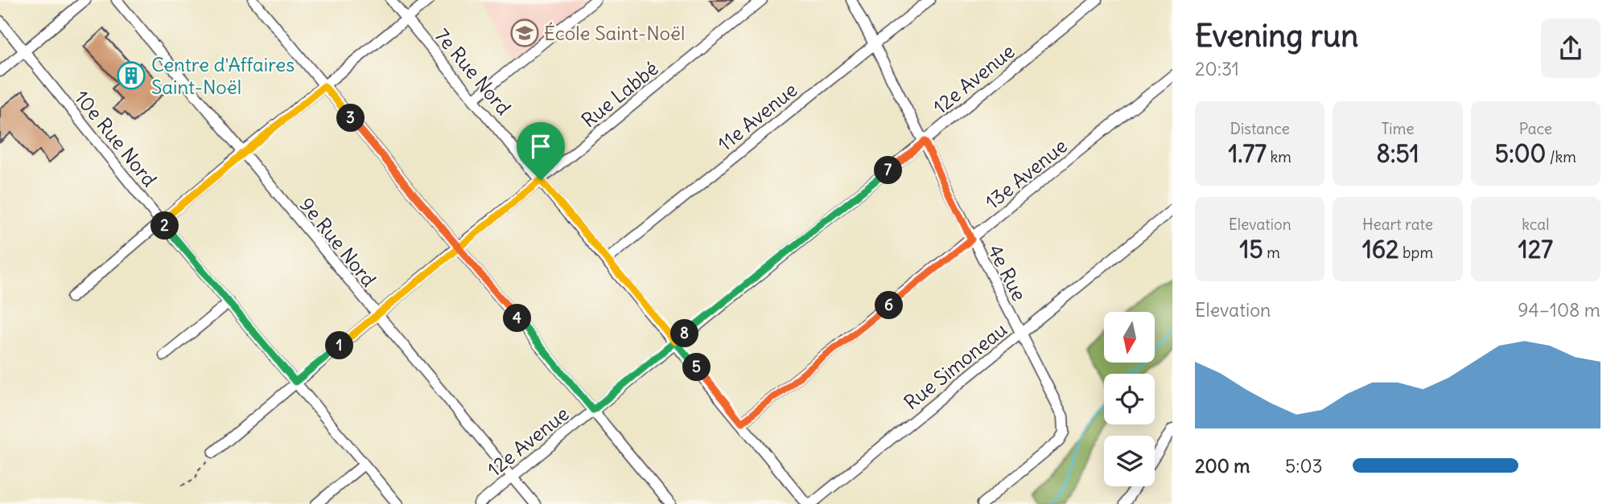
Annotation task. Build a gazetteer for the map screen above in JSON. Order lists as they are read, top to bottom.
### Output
{
  "streets": {
    "street": [
      "7e Rue Nord",
      "12e Avenue",
      "Rue Labbé",
      "11e Avenue",
      "10e Rue Nord",
      "13e Avenue",
      "9e Rue Nord",
      "4e Rue",
      "Rue Simoneau"
    ]
  },
  "crossings": [
    ["7e Rue Nord", "12e Avenue"],
    ["7e Rue Nord", "Rue Labbé"],
    ["7e Rue Nord", "11e Avenue"],
    ["7e Rue Nord", "13e Avenue"],
    ["7e Rue Nord", "Rue Simoneau"],
    ["12e Avenue", "9e Rue Nord"],
    ["12e Avenue", "4e Rue"],
    ["Rue Labbé", "10e Rue Nord"],
    ["Rue Labbé", "9e Rue Nord"],
    ["11e Avenue", "4e Rue"],
    ["13e Avenue", "4e Rue"],
    ["4e Rue", "Rue Simoneau"]
  ],
  "places": {
    "school or university": ["École Saint-Noël"],
    "building": ["Centre d'Affaires Saint-Noël"]
  },
  "north": "bottom",
  "page": {
    "heading": ["Evening run", "20:31"],
    "stats": [
      ["Distance", "1.77 km"],
      ["Time", "8:51"],
      ["Pace", "5:00 /km"],
      ["Elevation", "15 m"],
      ["Heart rate", "162 bpm"],
      ["kcal", "127"]
    ],
    "pins": [
      "3",
      "7",
      "2",
      "6",
      "4",
      "8",
      "1",
      "5"
    ],
    "chart": ["Elevation", "94–108 m"],
    "list": [
      {
        "name": "200 m",
        "note": "5:03"
      }
    ]
  }
}
